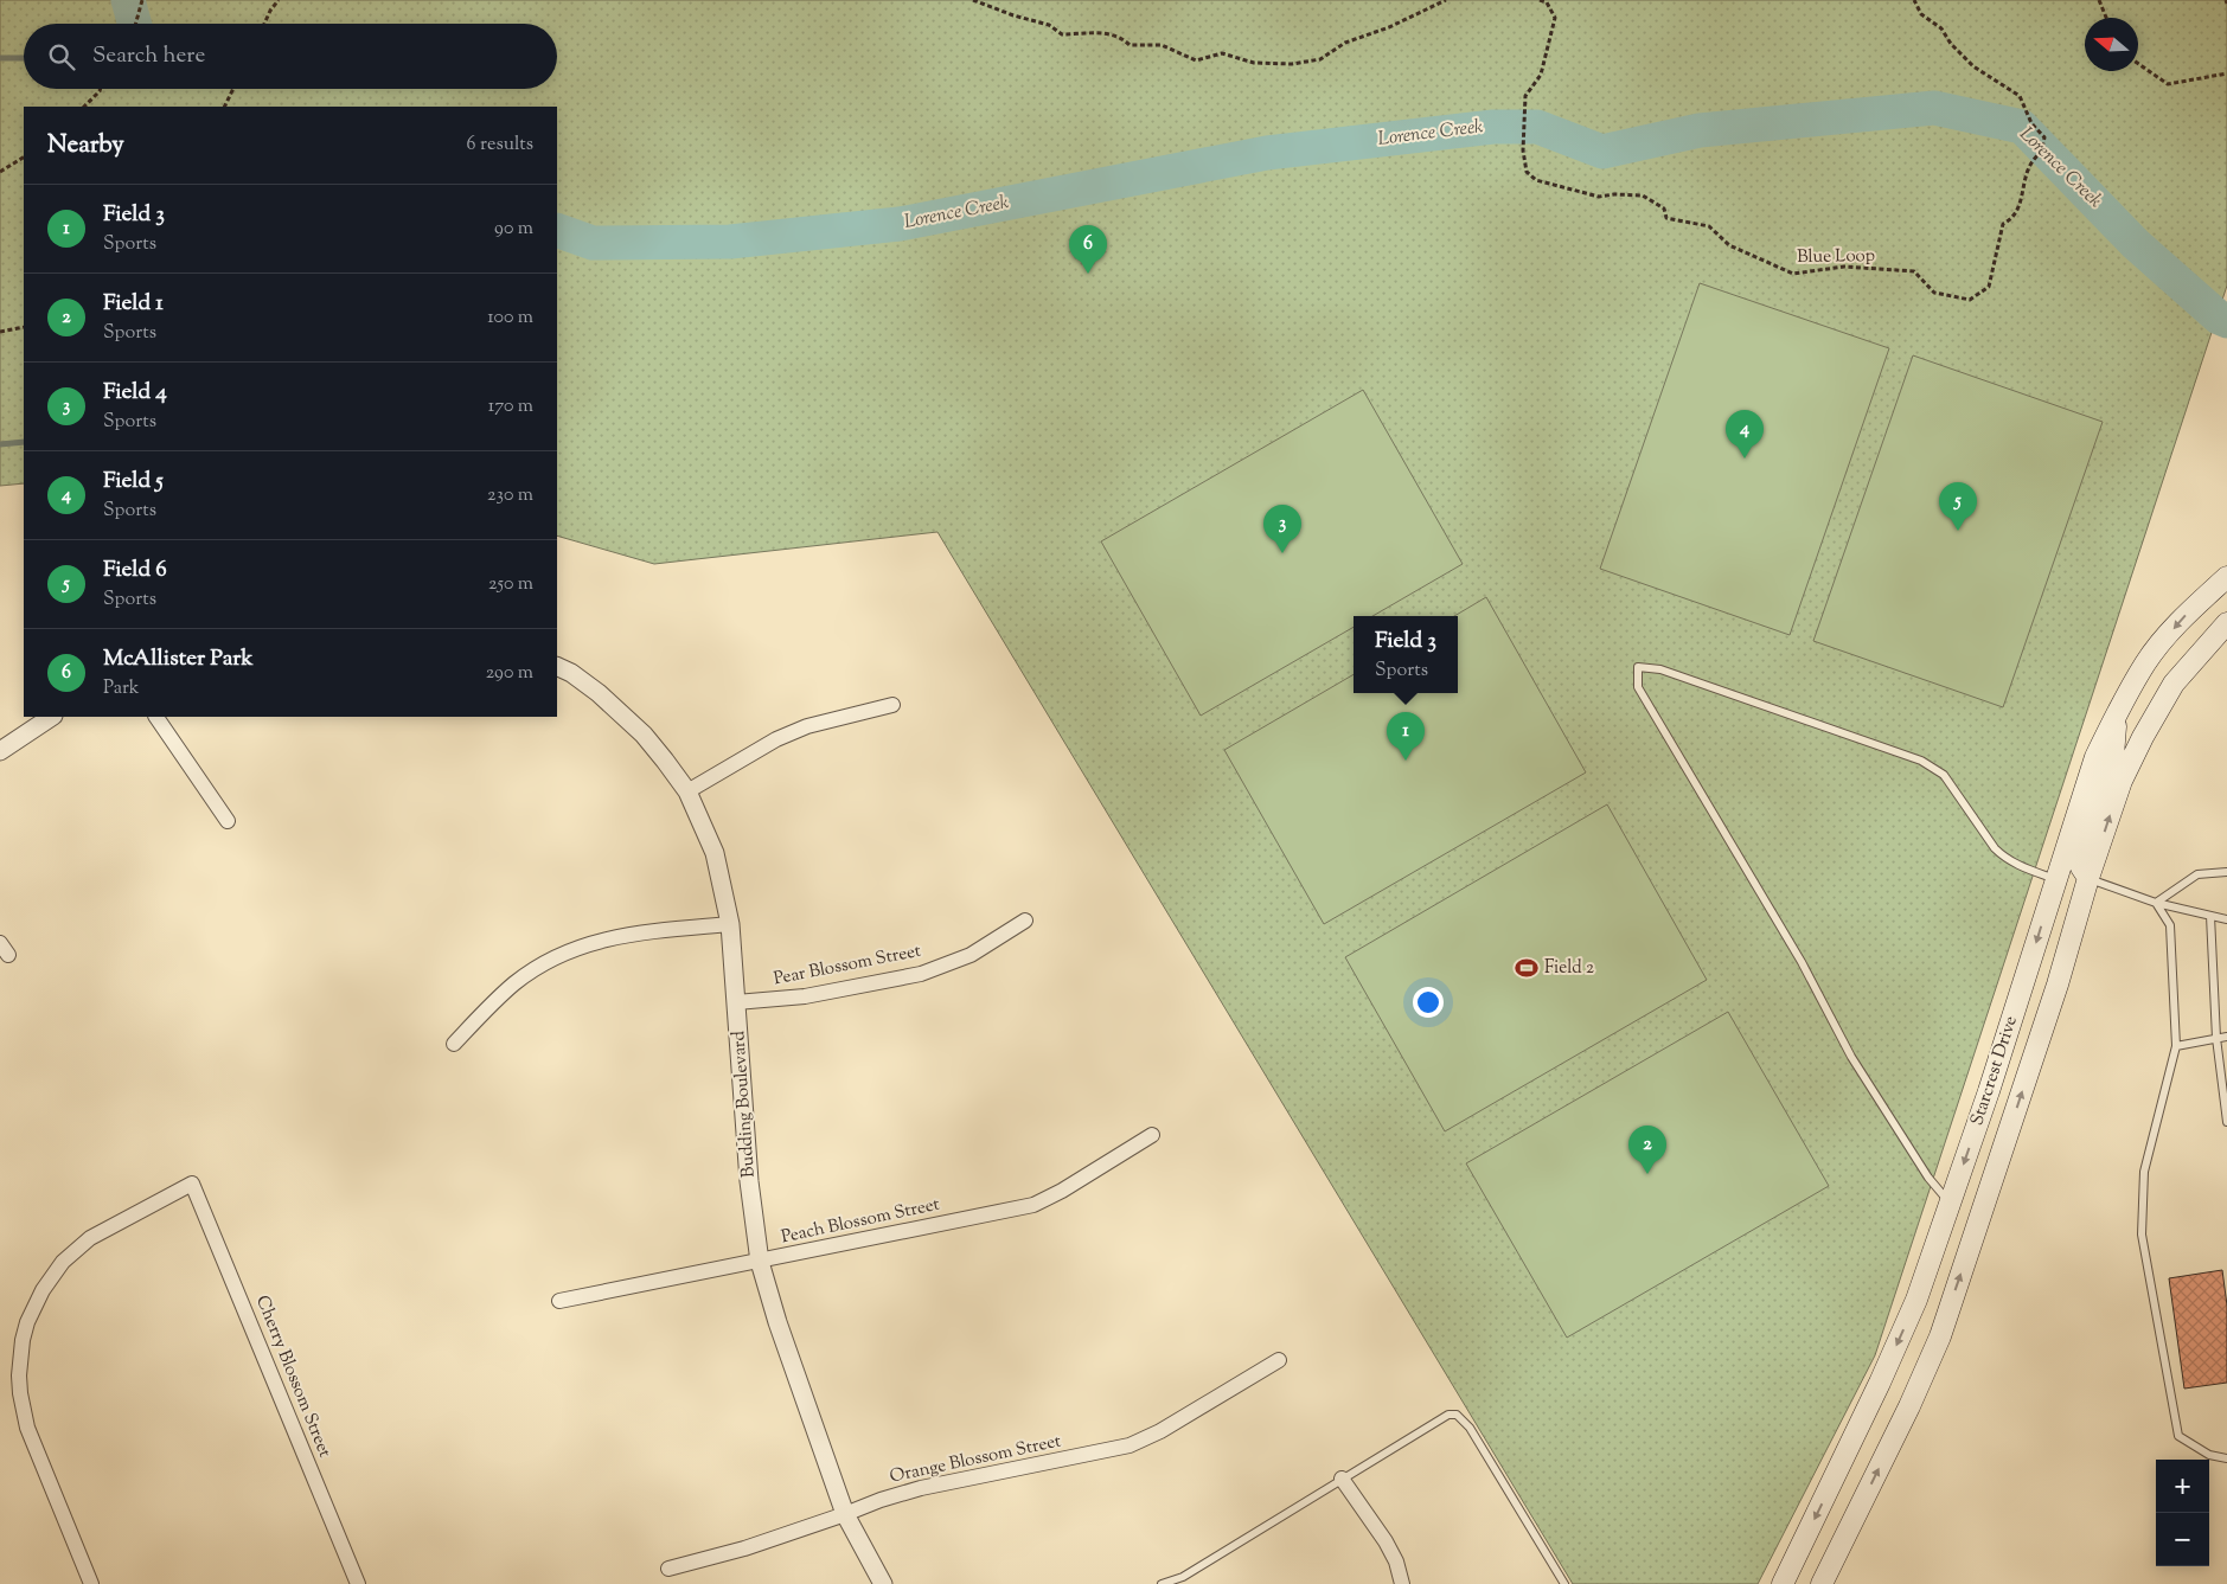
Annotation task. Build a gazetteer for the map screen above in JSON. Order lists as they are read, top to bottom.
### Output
{
  "streets": {
    "main road": ["Starcrest Drive"],
    "street": [
      "Pear Blossom Street",
      "Budding Boulevard",
      "Peach Blossom Street",
      "Cherry Blossom Street",
      "Orange Blossom Street"
    ],
    "path": ["Blue Loop"]
  },
  "crossings": [
    ["Pear Blossom Street", "Budding Boulevard"],
    ["Budding Boulevard", "Peach Blossom Street"],
    ["Budding Boulevard", "Orange Blossom Street"]
  ],
  "water": ["Lorence Creek"],
  "places": {
    "sports": ["Field 2"]
  },
  "north": "left",
  "page": {
    "search": "Search here",
    "heading": ["Nearby", "6 results"],
    "list": [
      {
        "mark": "1",
        "name": "Field 3",
        "note": "Sports",
        "value": "90 m"
      },
      {
        "mark": "2",
        "name": "Field 1",
        "note": "Sports",
        "value": "100 m"
      },
      {
        "mark": "3",
        "name": "Field 4",
        "note": "Sports",
        "value": "170 m"
      },
      {
        "mark": "4",
        "name": "Field 5",
        "note": "Sports",
        "value": "230 m"
      },
      {
        "mark": "5",
        "name": "Field 6",
        "note": "Sports",
        "value": "250 m"
      },
      {
        "mark": "6",
        "name": "McAllister Park",
        "note": "Park",
        "value": "290 m"
      }
    ],
    "pins": [
      "6",
      "4",
      "5",
      "3",
      "1",
      "2"
    ],
    "popup": ["Field 3", "Sports"],
    "map_buttons": ["+", "−"]
  }
}
